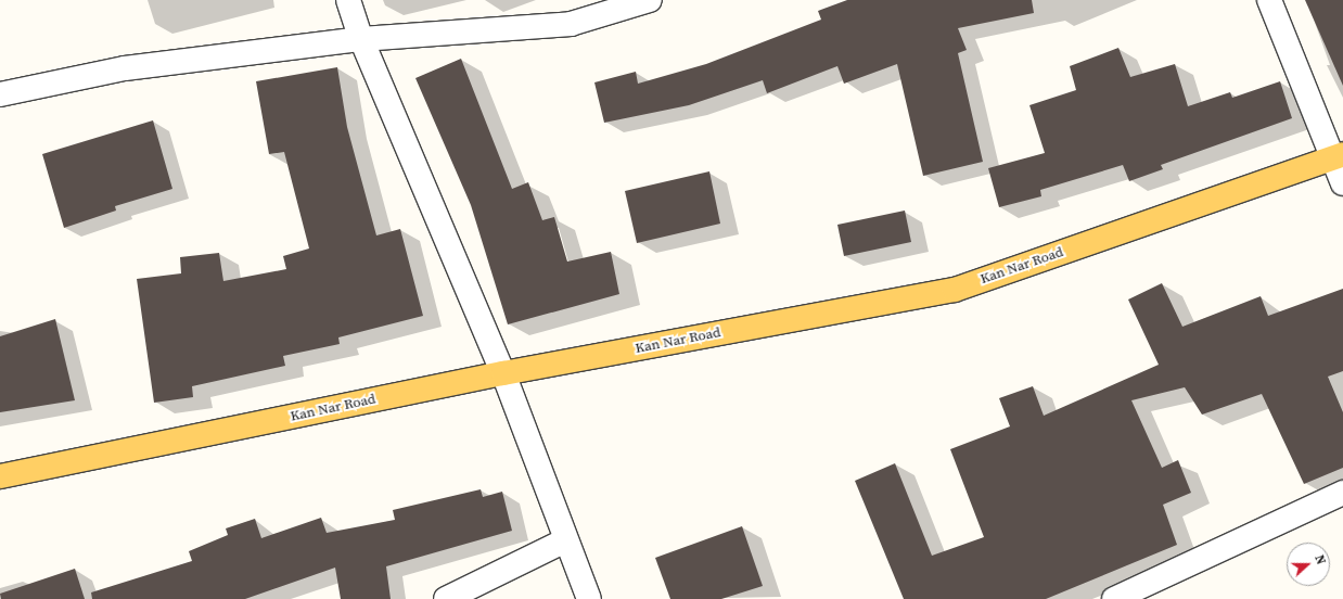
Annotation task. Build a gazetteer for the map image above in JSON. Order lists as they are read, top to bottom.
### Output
{
  "streets": {
    "main road": ["Kan Nar Road"]
  },
  "north": "right"
}
